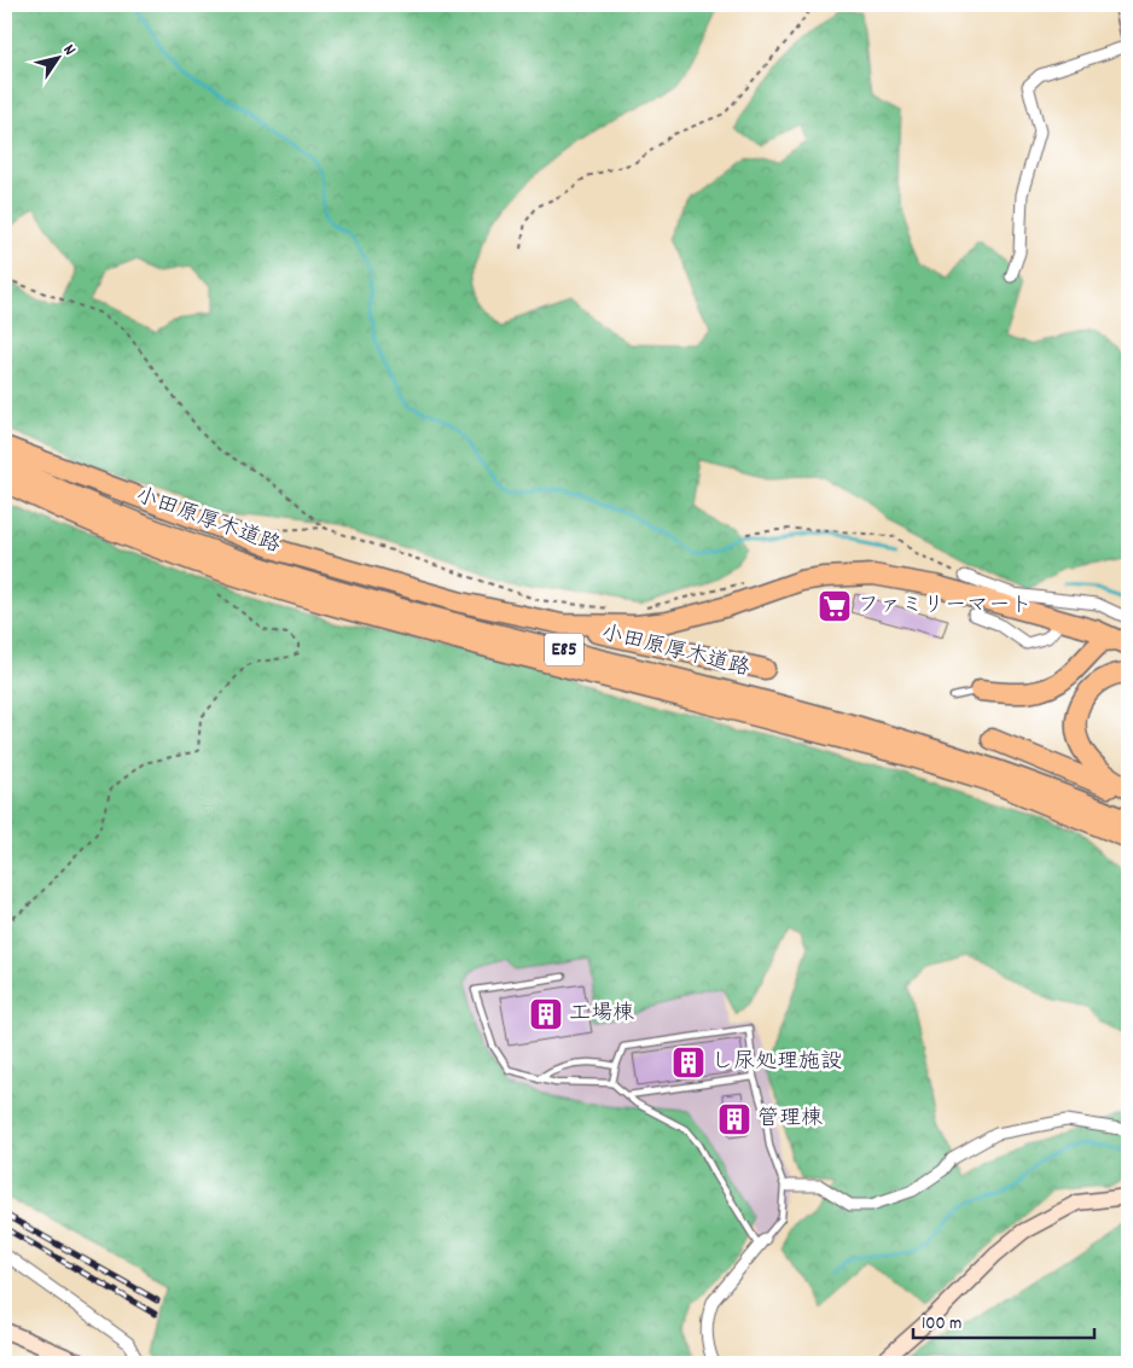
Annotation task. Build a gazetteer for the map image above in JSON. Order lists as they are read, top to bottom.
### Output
{
  "streets": {
    "highway": ["小田原厚木道路", "E85"]
  },
  "places": {
    "supermarket": ["ファミリーマート"],
    "building": ["工場棟", "し尿処理施設", "管理棟"]
  },
  "scale_bar": "100 m",
  "north": "top right"
}
